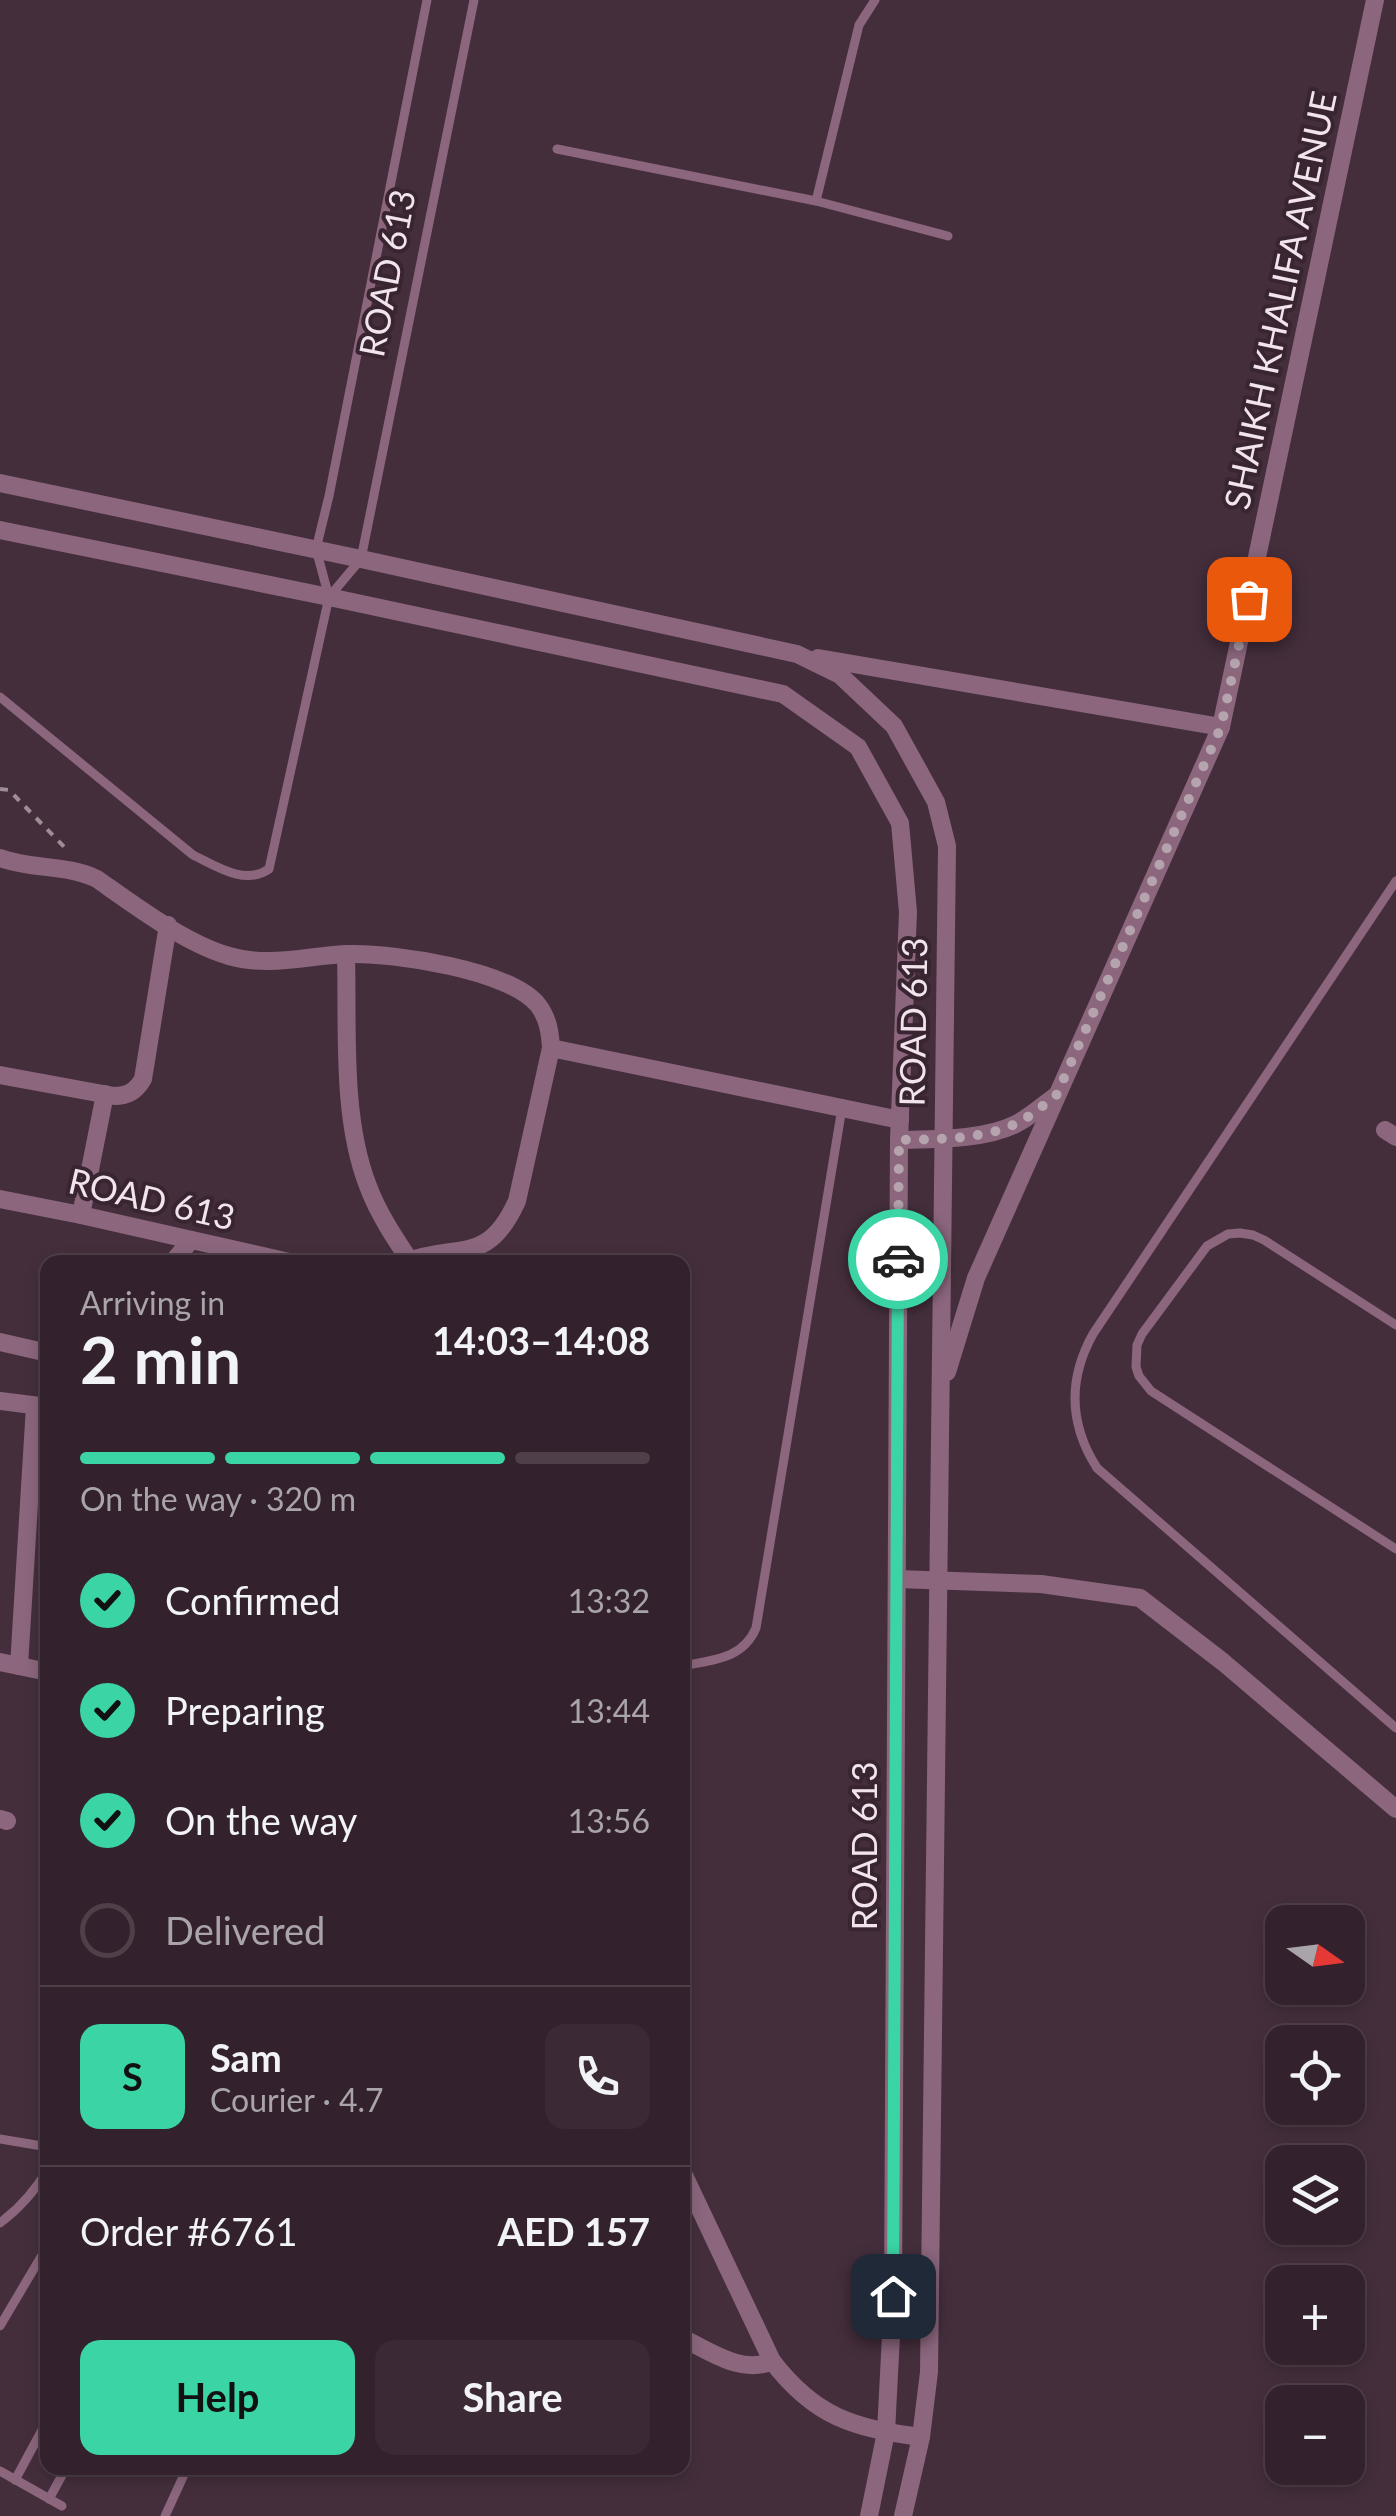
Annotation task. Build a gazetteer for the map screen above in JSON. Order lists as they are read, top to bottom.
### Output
{
  "streets": {
    "street": ["ROAD 613", "SHAIKH KHALIFA AVENUE"]
  },
  "crossings": [
    ["ROAD 613", "SHAIKH KHALIFA AVENUE"]
  ],
  "north": "right",
  "page": {
    "heading": ["2 min", "Arriving in", "14:03–14:08"],
    "panel": [
      "Sam",
      "Courier · 4.7",
      "Order #6761",
      "AED 157"
    ],
    "bar": "On the way · 320 m",
    "list": [
      ["Confirmed", "13:32"],
      ["Preparing", "13:44"],
      ["On the way", "13:56"],
      "Delivered"
    ],
    "map_buttons": ["+", "−"],
    "round": "S",
    "buttons": ["Help", "Share"]
  }
}
